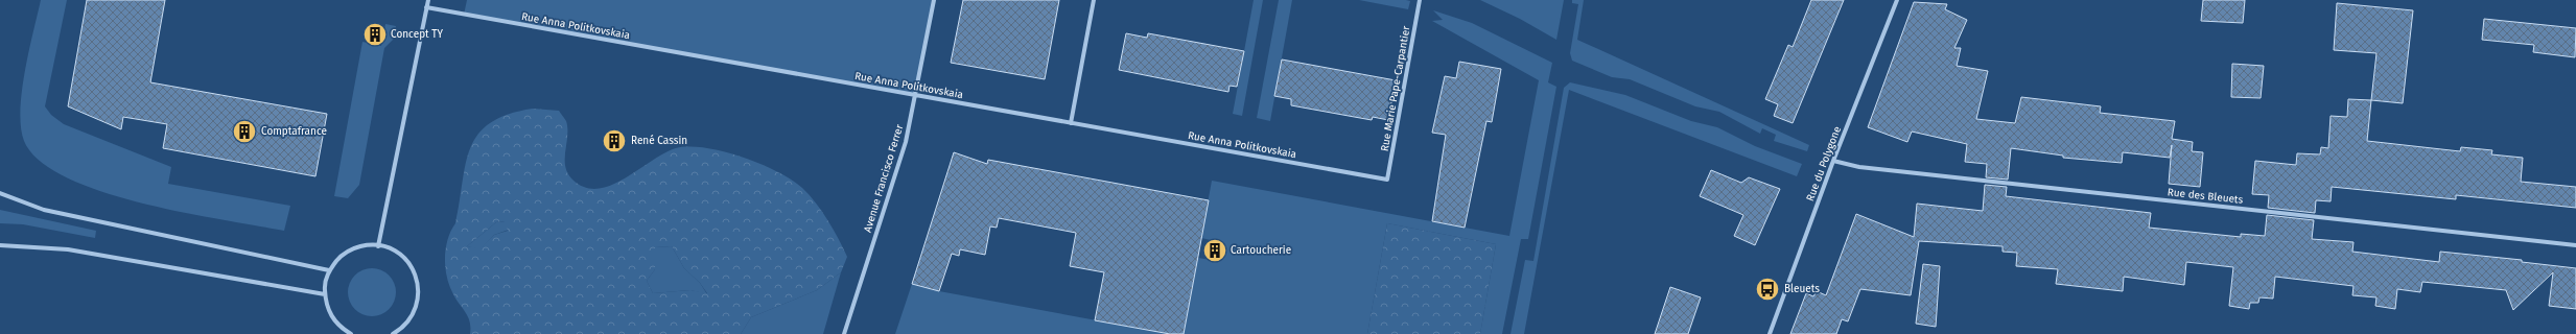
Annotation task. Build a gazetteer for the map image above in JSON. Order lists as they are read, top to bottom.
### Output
{
  "streets": {
    "street": [
      "Rue Anna Politkovskaia",
      "Rue Marie Pape-Carpantier",
      "Rue du Polygone",
      "Avenue Francisco Ferrer",
      "Rue des Bleuets"
    ]
  },
  "crossings": [
    ["Rue Anna Politkovskaia", "Rue Marie Pape-Carpantier"],
    ["Rue Anna Politkovskaia", "Avenue Francisco Ferrer"],
    ["Rue du Polygone", "Rue des Bleuets"]
  ],
  "places": {
    "building": [
      "Concept TY",
      "Comptafrance",
      "René Cassin",
      "Cartoucherie"
    ],
    "bus stop": ["Bleuets"]
  }
}
